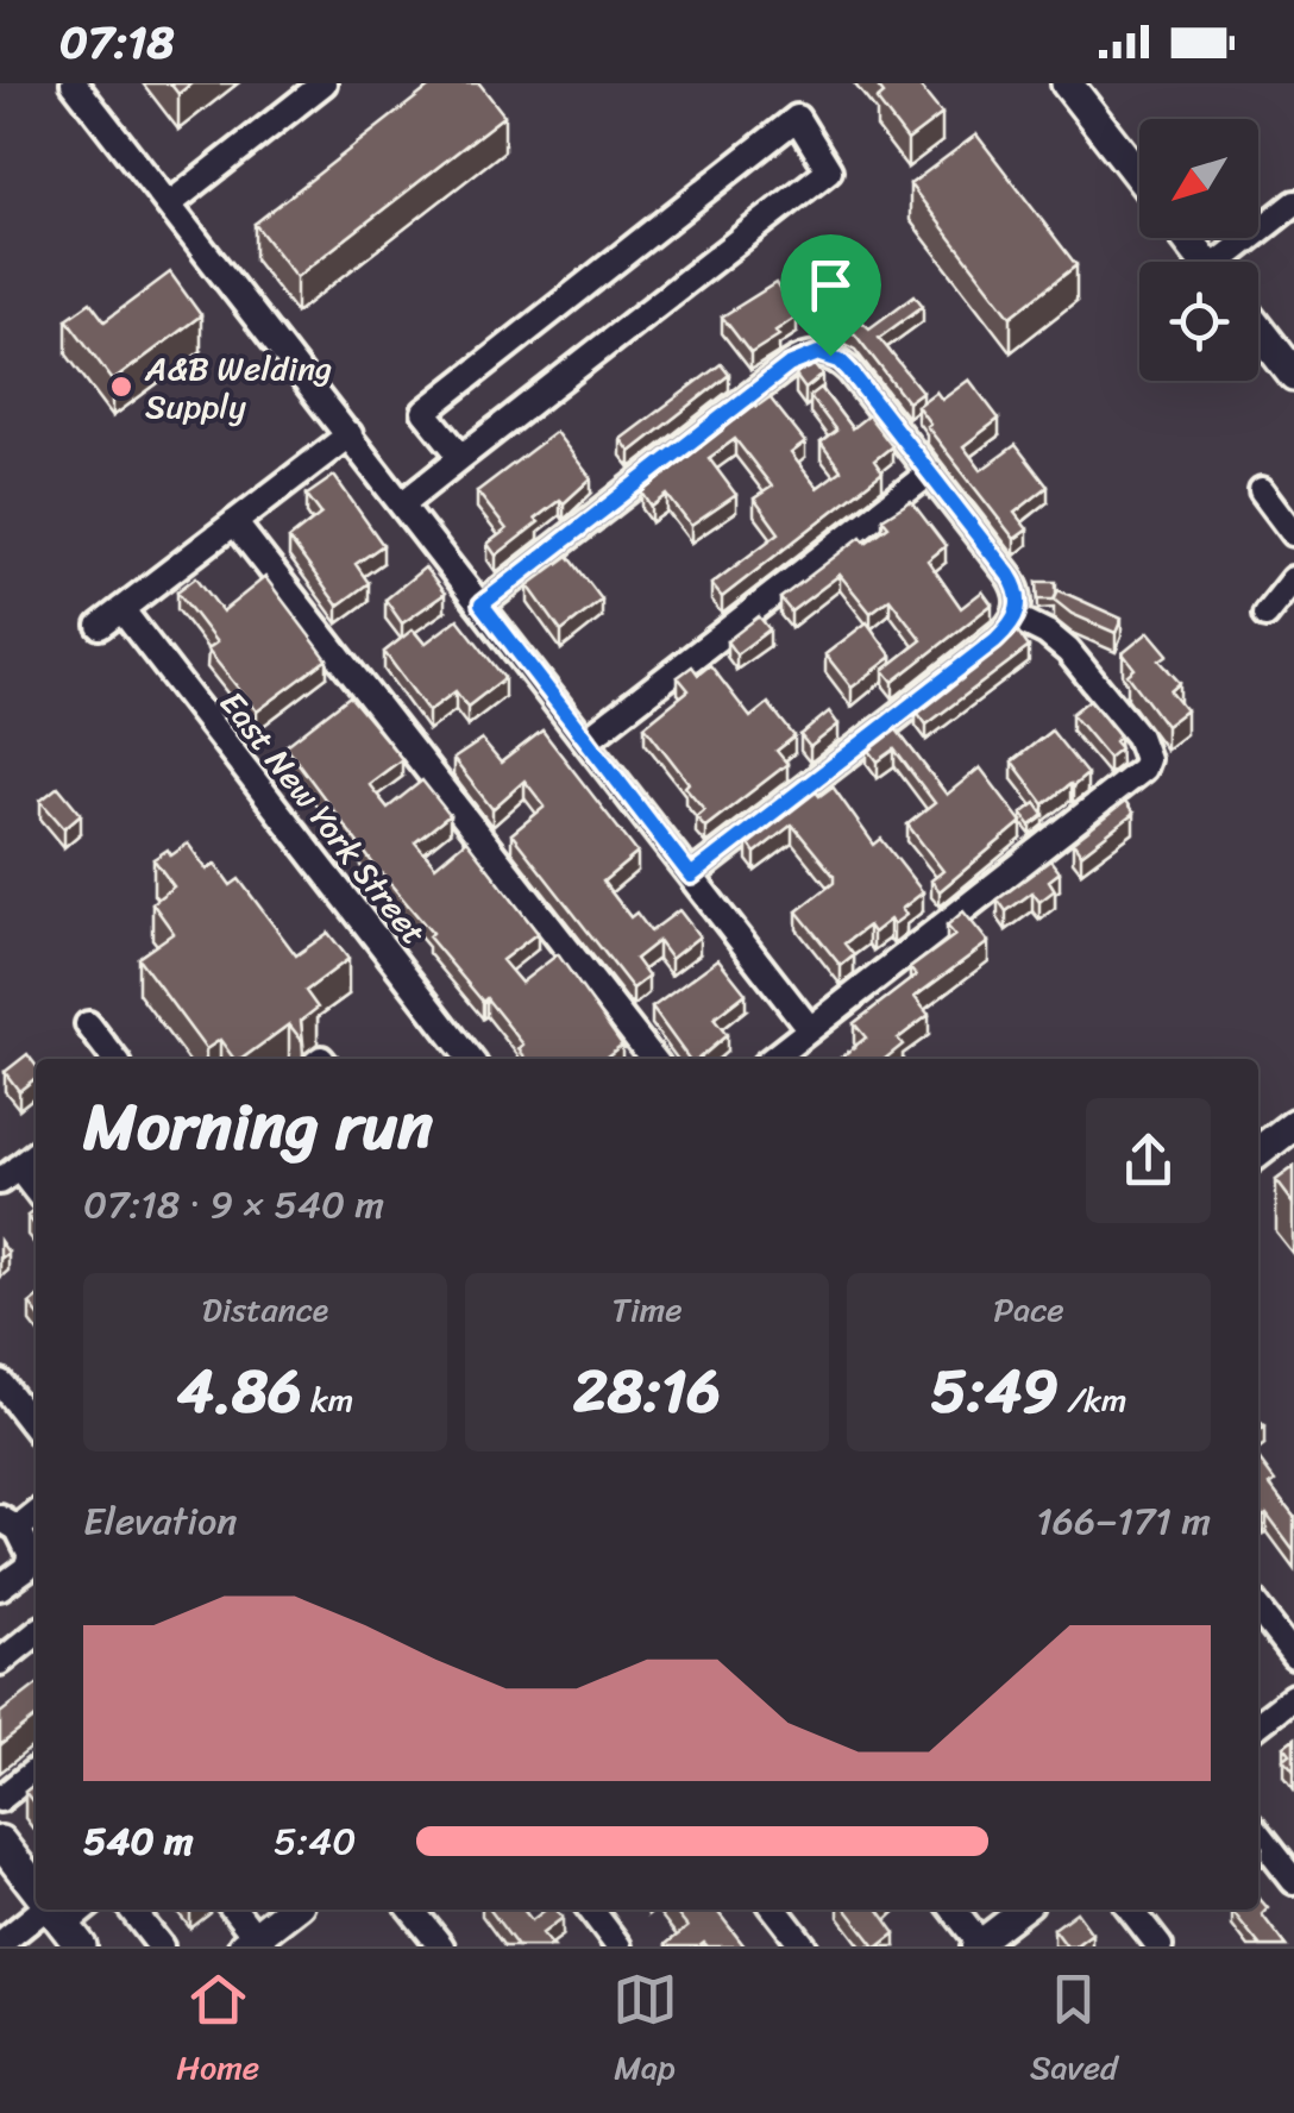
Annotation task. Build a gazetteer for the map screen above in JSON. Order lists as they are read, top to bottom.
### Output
{
  "streets": {
    "street": ["East New York Street"]
  },
  "places": ["A&B Welding Supply"],
  "north": "bottom left",
  "page": {
    "status": "07:18",
    "heading": ["Morning run", "07:18 · 9 × 540 m"],
    "stats": [
      ["Distance", "4.86 km"],
      ["Time", "28:16"],
      ["Pace", "5:49 /km"]
    ],
    "chart": ["Elevation", "166–171 m"],
    "list": [
      {
        "name": "540 m",
        "note": "5:40"
      }
    ],
    "tabs": ["Home", "Map", "Saved"]
  }
}
